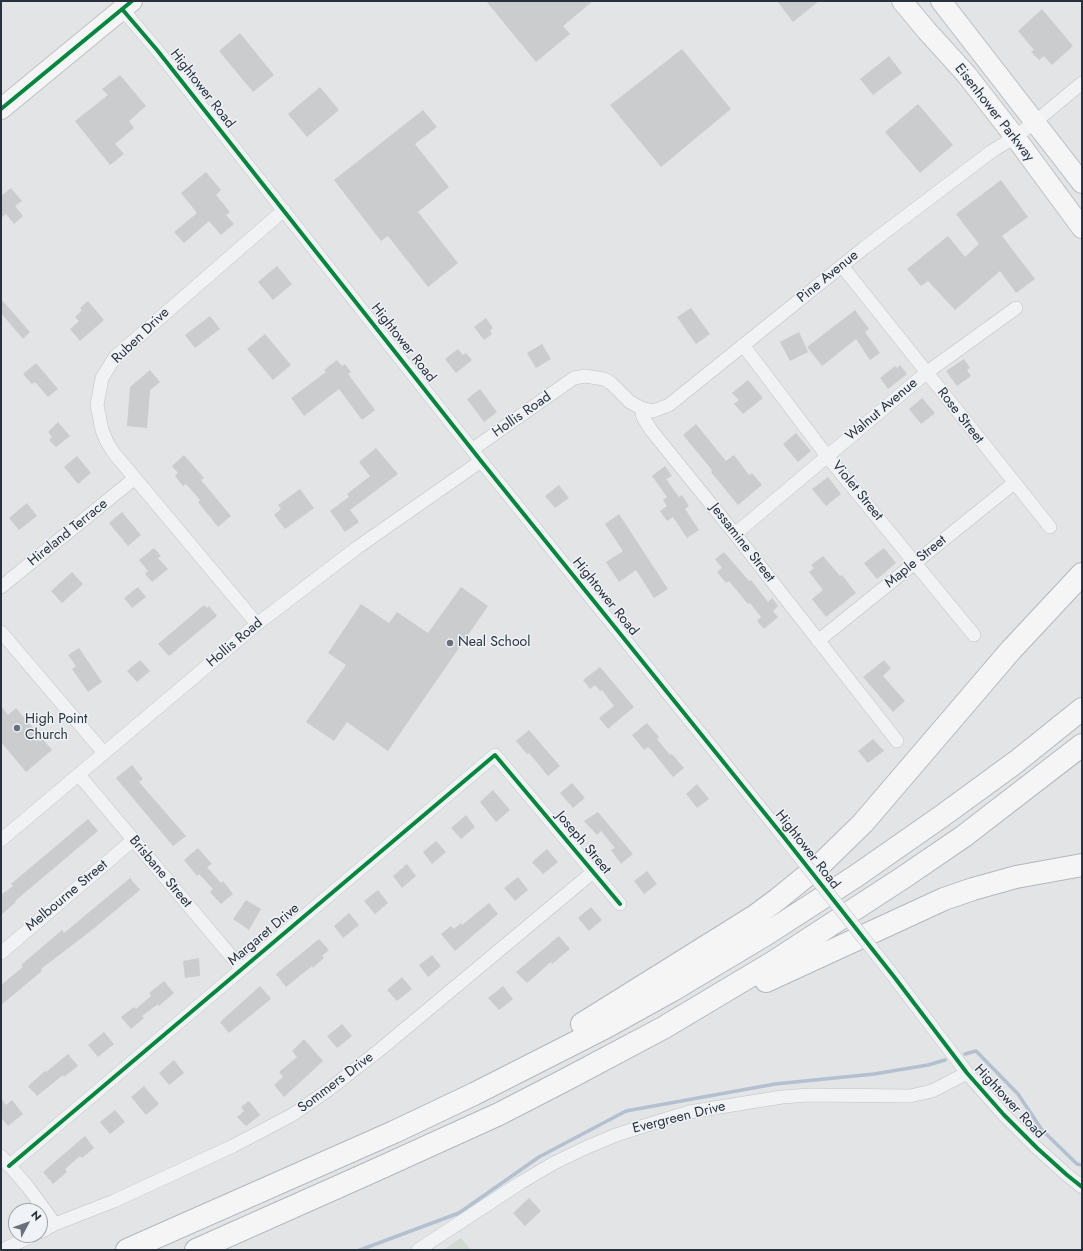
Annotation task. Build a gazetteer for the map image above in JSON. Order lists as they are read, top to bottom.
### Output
{
  "streets": {
    "main road": ["Eisenhower Parkway"],
    "street": [
      "Hightower Road",
      "Pine Avenue",
      "Ruben Drive",
      "Walnut Avenue",
      "Hollis Road",
      "Rose Street",
      "Violet Street",
      "Hireland Terrace",
      "Jessamine Street",
      "Maple Street",
      "Joseph Street",
      "Brisbane Street",
      "Melbourne Street",
      "Margaret Drive",
      "Sommers Drive",
      "Evergreen Drive"
    ]
  },
  "crossings": [
    ["Hightower Road", "Ruben Drive"],
    ["Hightower Road", "Hollis Road"],
    ["Hightower Road", "Evergreen Drive"],
    ["Eisenhower Parkway", "Pine Avenue"],
    ["Pine Avenue", "Hollis Road"],
    ["Pine Avenue", "Rose Street"],
    ["Pine Avenue", "Violet Street"],
    ["Pine Avenue", "Jessamine Street"],
    ["Ruben Drive", "Hollis Road"],
    ["Ruben Drive", "Hireland Terrace"],
    ["Walnut Avenue", "Rose Street"],
    ["Walnut Avenue", "Violet Street"],
    ["Walnut Avenue", "Jessamine Street"],
    ["Hollis Road", "Jessamine Street"],
    ["Hollis Road", "Brisbane Street"],
    ["Rose Street", "Maple Street"],
    ["Violet Street", "Maple Street"],
    ["Jessamine Street", "Maple Street"],
    ["Joseph Street", "Margaret Drive"],
    ["Joseph Street", "Sommers Drive"],
    ["Brisbane Street", "Melbourne Street"],
    ["Brisbane Street", "Margaret Drive"]
  ],
  "places": ["Neal School", "High Point Church"],
  "north": "top right"
}
